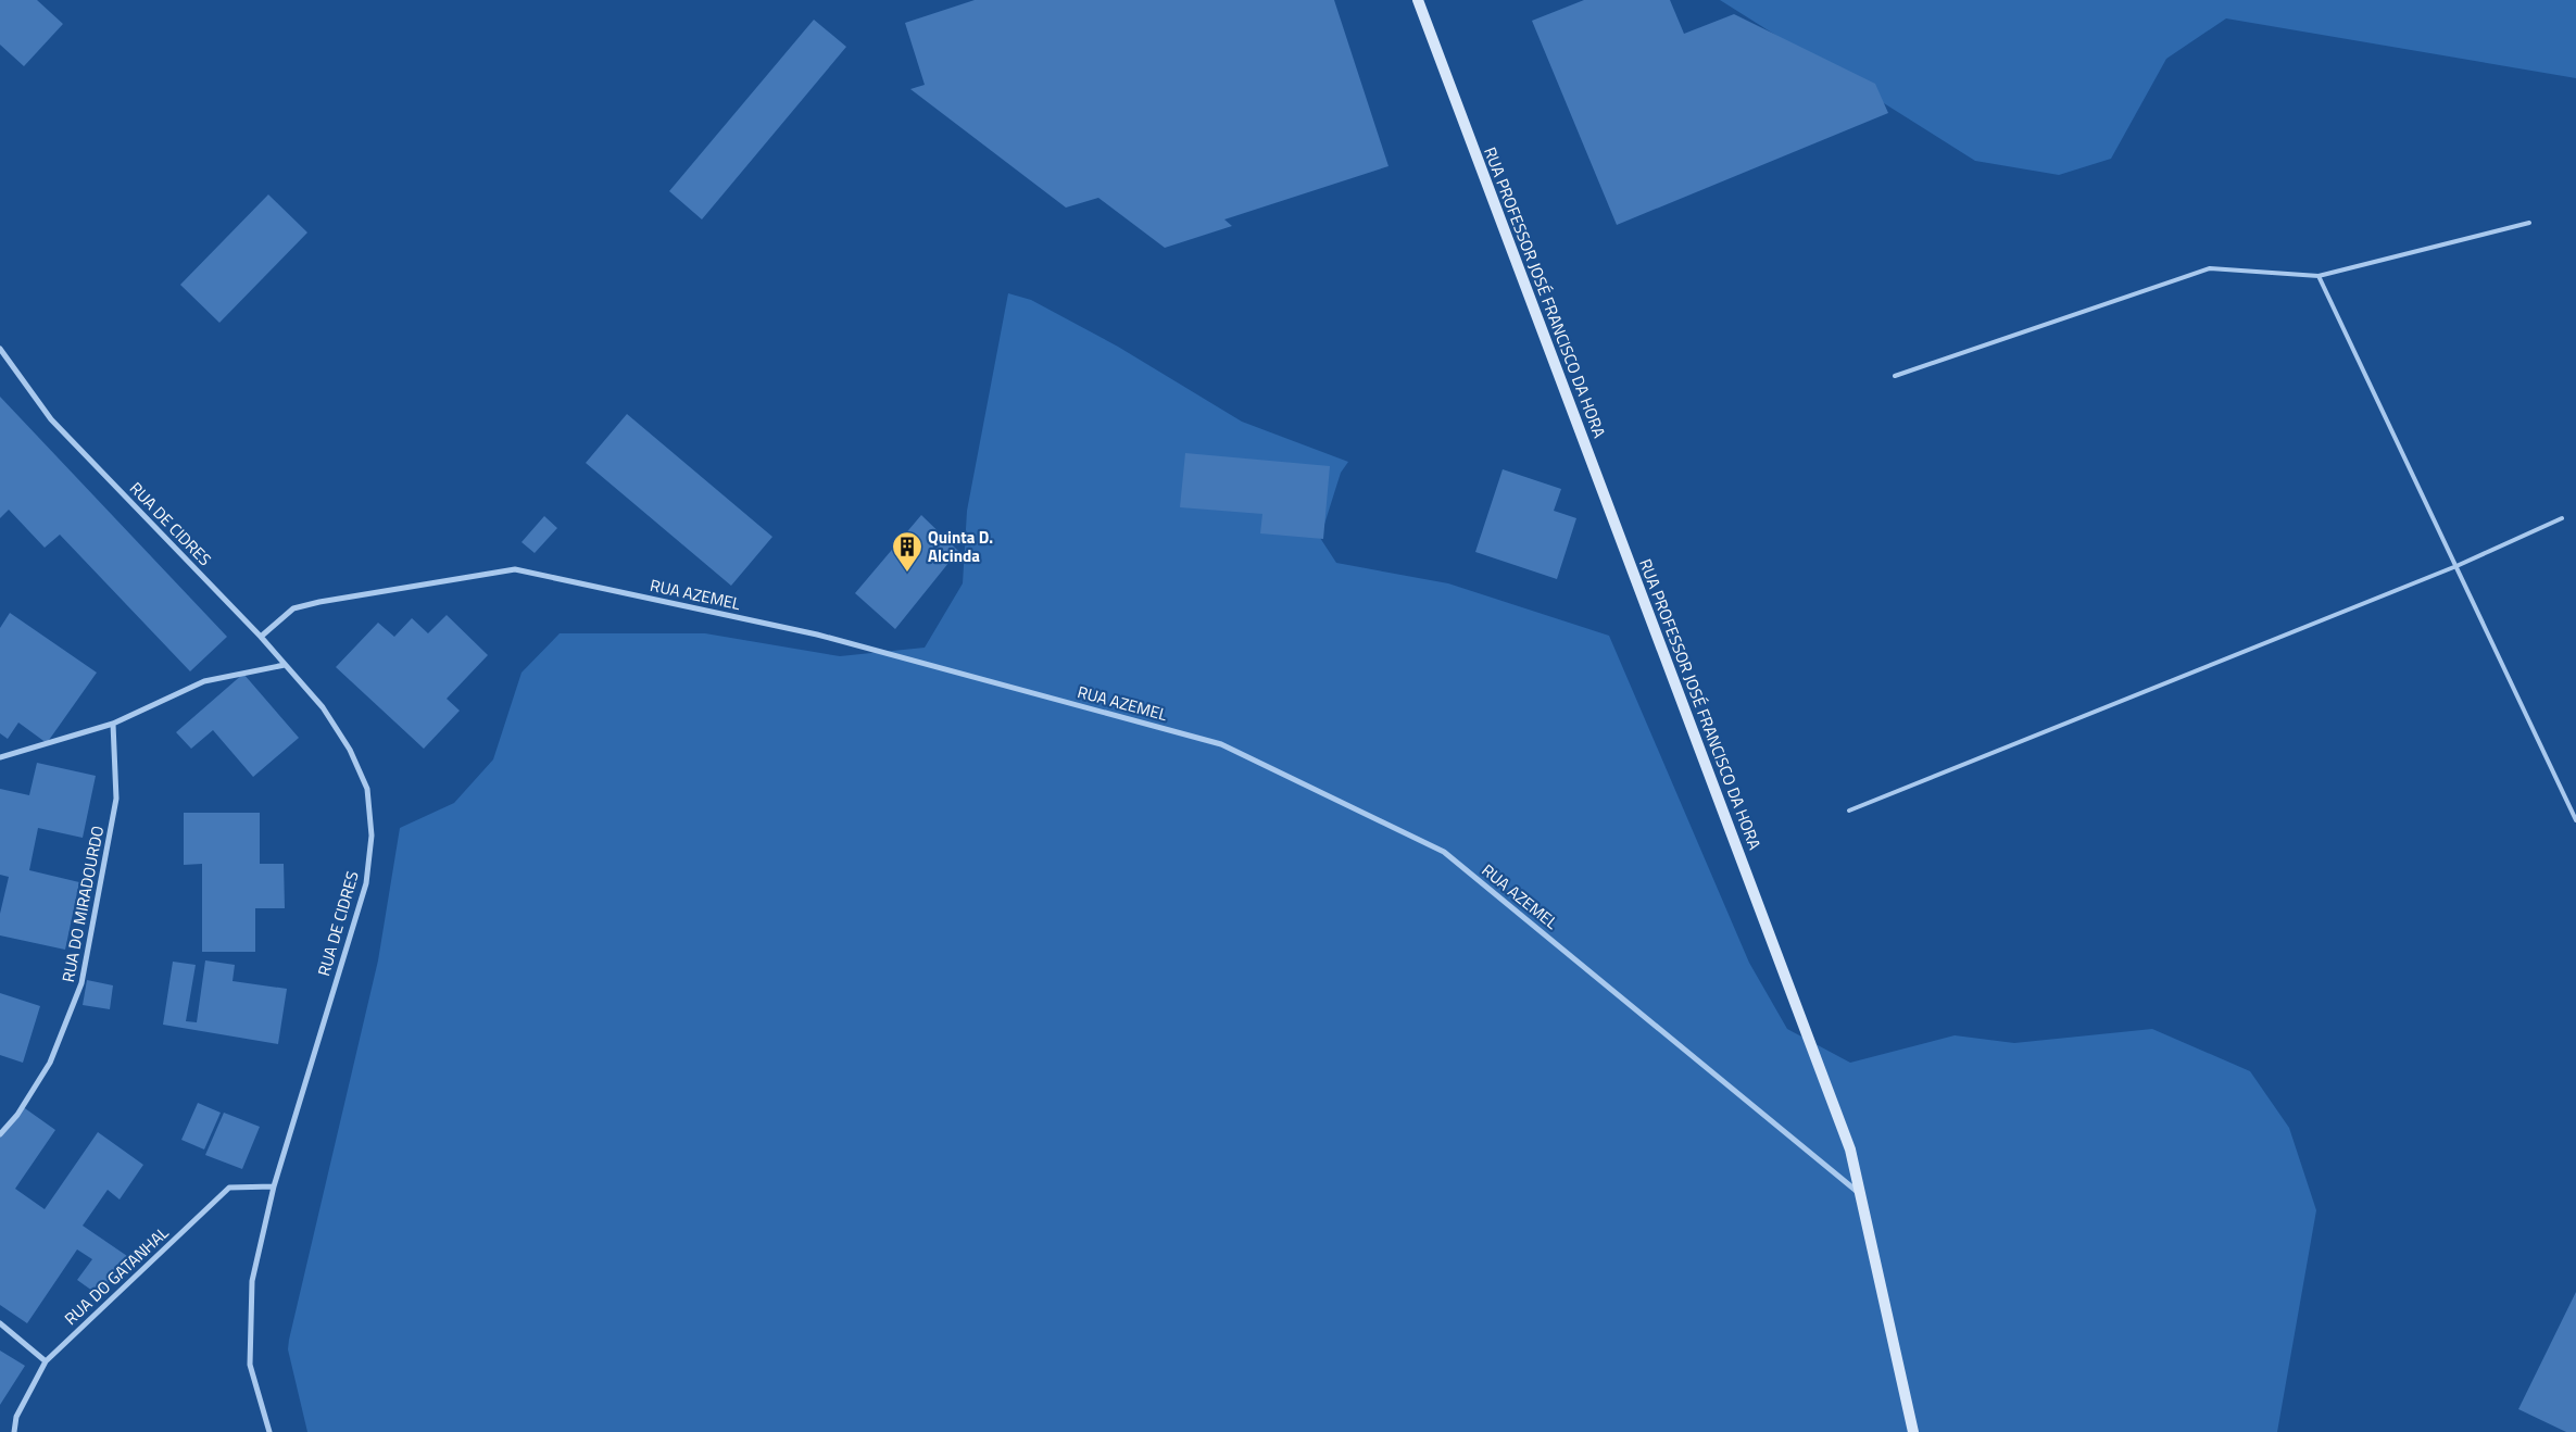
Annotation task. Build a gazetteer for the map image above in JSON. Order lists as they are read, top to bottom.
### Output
{
  "streets": {
    "main road": ["RUA PROFESSOR JOSÉ FRANCISCO DA HORA"],
    "street": [
      "RUA DE CIDRES",
      "RUA AZEMEL",
      "RUA DO MIRADOURDO",
      "RUA DO GATANHAL"
    ]
  },
  "crossings": [
    ["RUA PROFESSOR JOSÉ FRANCISCO DA HORA", "RUA AZEMEL"],
    ["RUA DE CIDRES", "RUA AZEMEL"],
    ["RUA DE CIDRES", "RUA DO GATANHAL"]
  ],
  "places": {
    "building": ["Quinta D. Alcinda"]
  }
}
